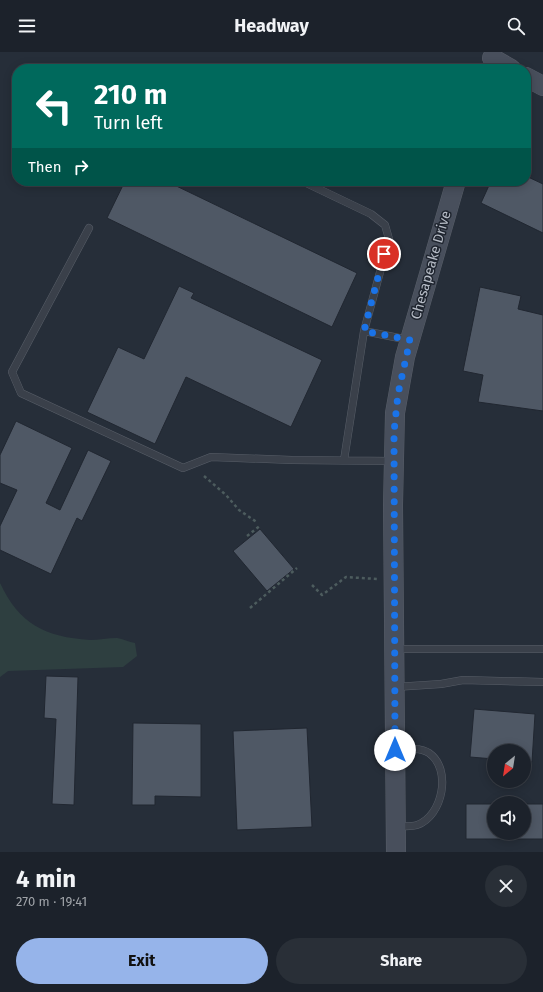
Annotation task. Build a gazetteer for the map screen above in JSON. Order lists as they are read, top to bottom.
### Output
{
  "streets": {
    "street": ["Chesapeake Drive"]
  },
  "north": "bottom left",
  "page": {
    "header": "Headway",
    "turn": ["210 m", "Turn left"],
    "then": "Then",
    "heading": ["4 min", "270 m · 19:41"],
    "buttons": ["Exit", "Share"]
  }
}
